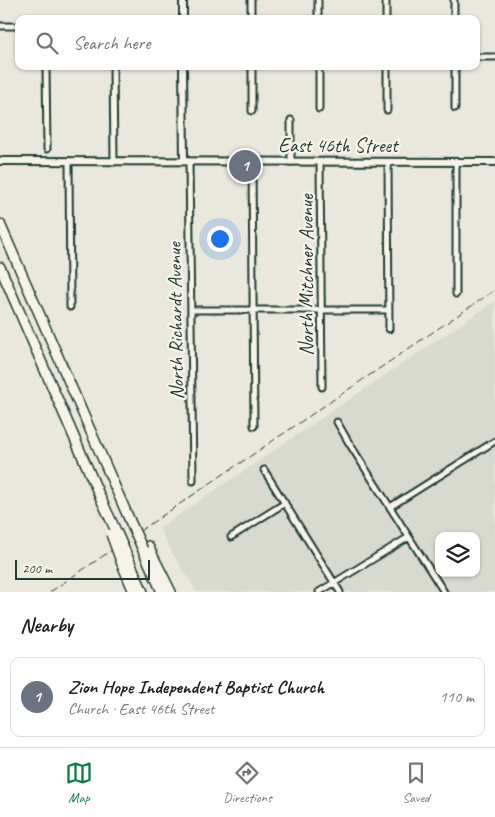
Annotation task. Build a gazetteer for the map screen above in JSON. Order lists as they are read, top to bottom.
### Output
{
  "streets": {
    "street": ["East 46th Street", "North Mitchner Avenue", "North Richardt Avenue"]
  },
  "crossings": [
    ["East 46th Street", "North Mitchner Avenue"],
    ["East 46th Street", "North Richardt Avenue"]
  ],
  "scale_bar": "200 m",
  "page": {
    "search": "Search here",
    "pins": "1",
    "scale": "200 m",
    "heading": "Nearby",
    "list": [
      {
        "mark": "1",
        "name": "Zion Hope Independent Baptist Church",
        "note": "Church · East 46th Street",
        "value": "110 m"
      }
    ],
    "nav": ["Map", "Directions", "Saved"]
  }
}
